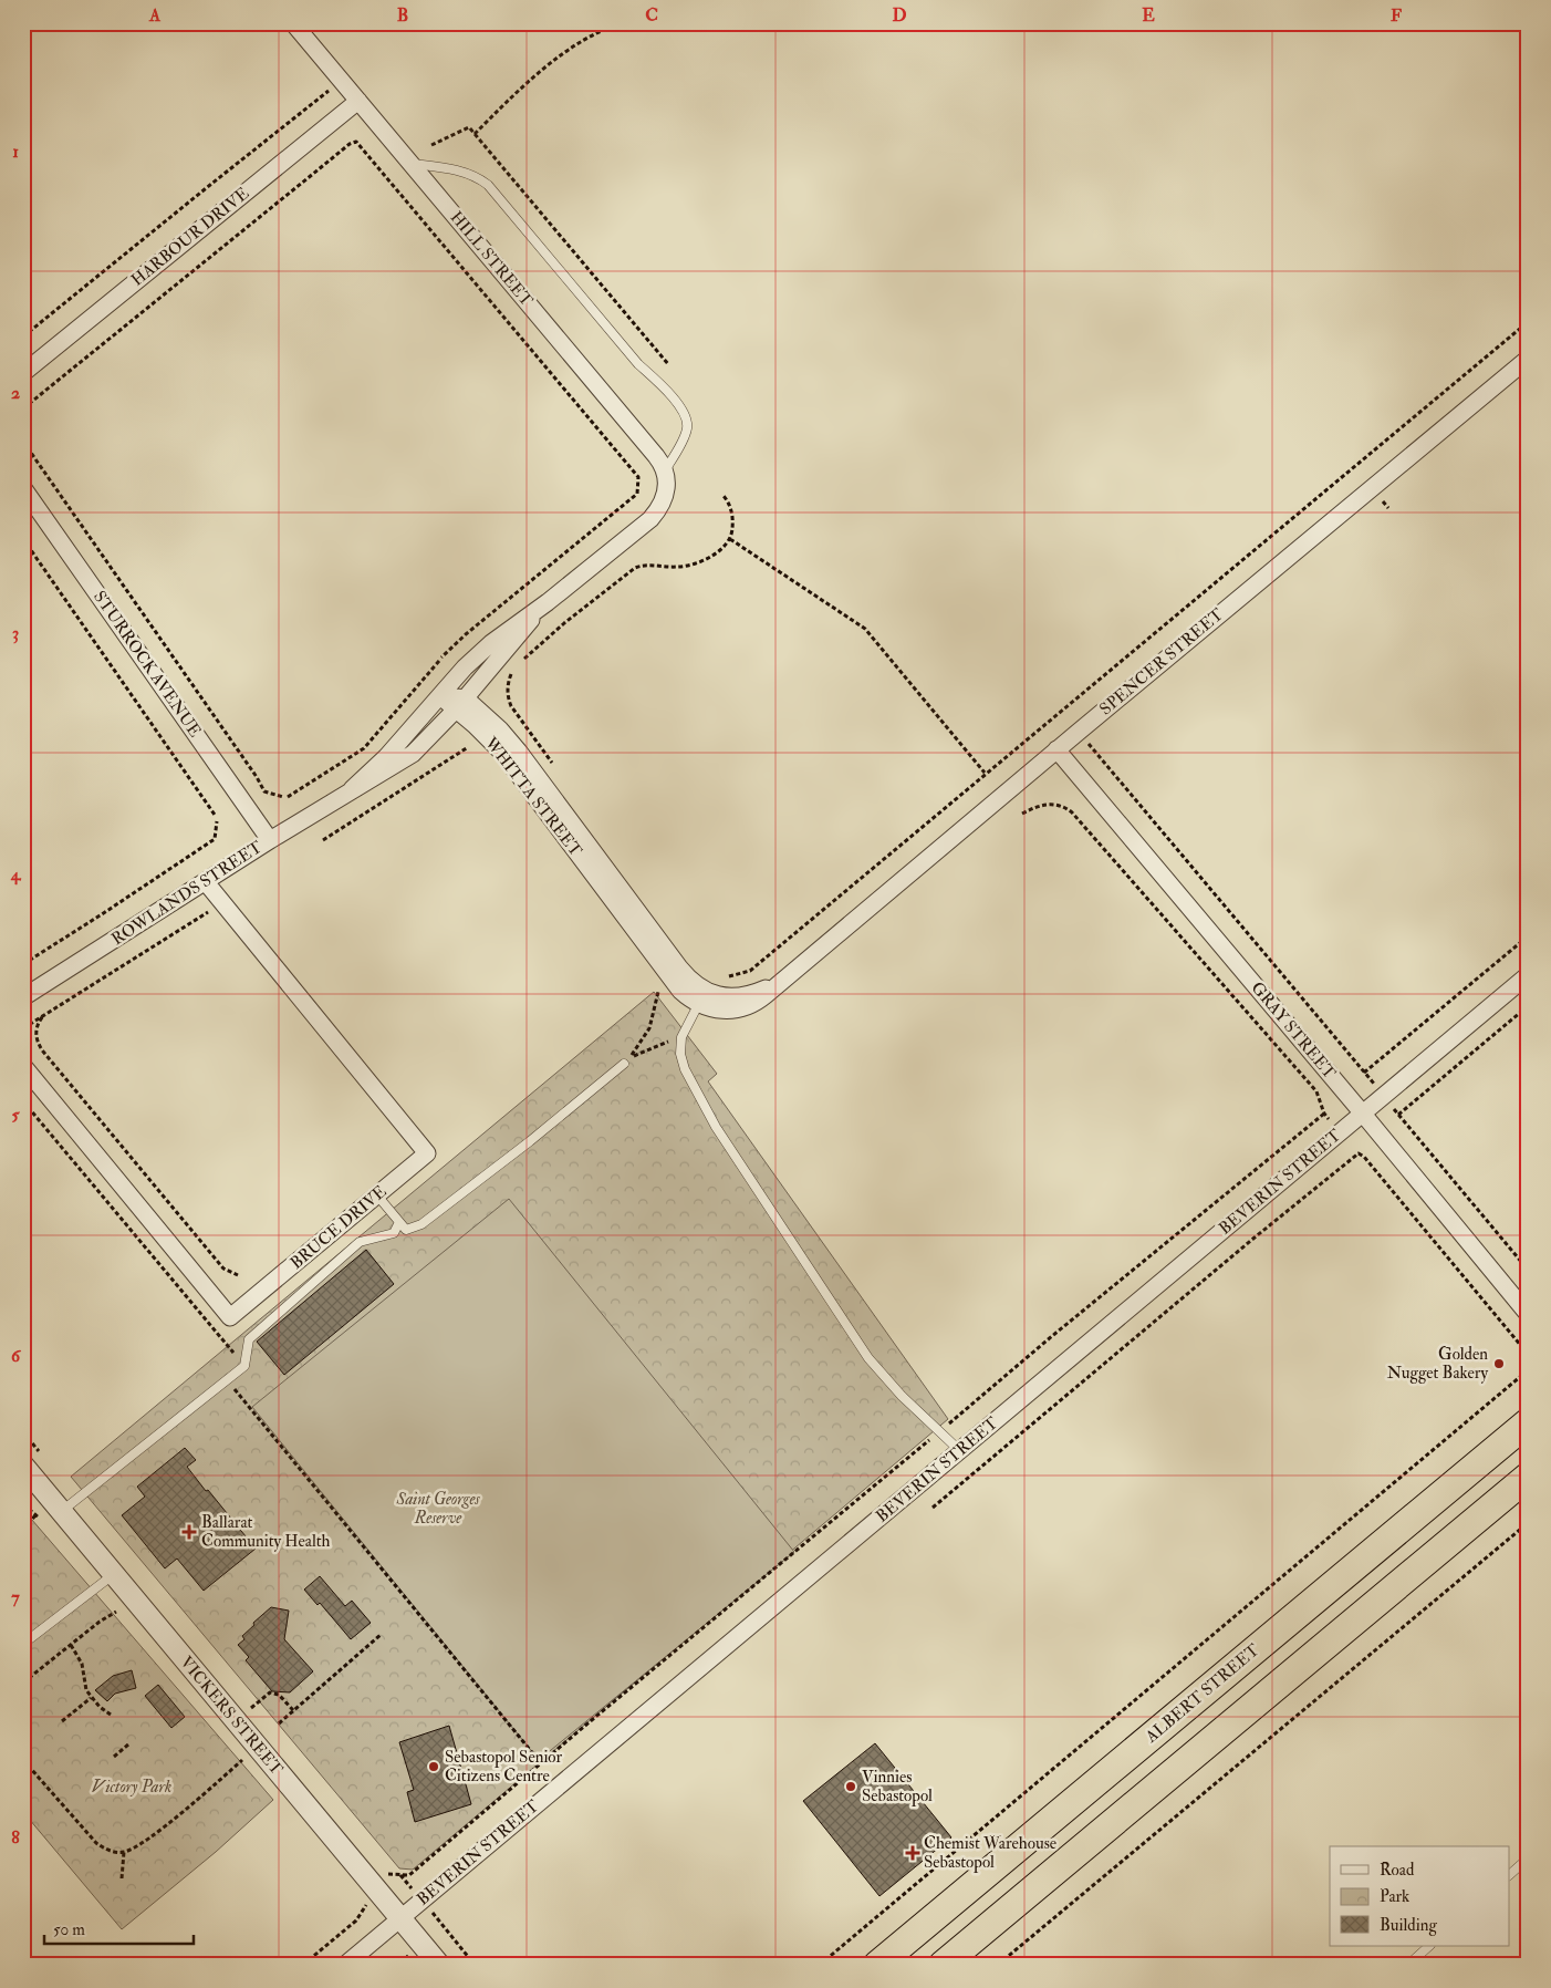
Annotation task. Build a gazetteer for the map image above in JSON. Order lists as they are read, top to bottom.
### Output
{
  "streets": {
    "highway": ["ALBERT STREET"],
    "street": [
      "HARBOUR DRIVE",
      "HILL STREET",
      "SPENCER STREET",
      "STURROCK AVENUE",
      "WHITTA STREET",
      "ROWLANDS STREET",
      "GRAY STREET",
      "BEVERIN STREET",
      "BRUCE DRIVE",
      "VICKERS STREET"
    ]
  },
  "crossings": [
    ["HARBOUR DRIVE", "HILL STREET"],
    ["HILL STREET", "ROWLANDS STREET"],
    ["SPENCER STREET", "WHITTA STREET"],
    ["SPENCER STREET", "GRAY STREET"],
    ["STURROCK AVENUE", "ROWLANDS STREET"],
    ["WHITTA STREET", "ROWLANDS STREET"],
    ["ROWLANDS STREET", "BRUCE DRIVE"],
    ["GRAY STREET", "BEVERIN STREET"],
    ["BEVERIN STREET", "VICKERS STREET"]
  ],
  "parks": ["Saint Georges Reserve", "Victory Park"],
  "places": {
    "other": ["Golden Nugget Bakery", "Sebastopol Senior Citizens Centre", "Vinnies Sebastopol"],
    "health": ["Ballarat Community Health", "Chemist Warehouse Sebastopol"]
  },
  "legend": ["Road", "Park", "Building"],
  "scale_bar": "50 m",
  "grid": {
    "columns": [
      "A",
      "B",
      "C",
      "D",
      "E",
      "F"
    ],
    "rows": [
      "1",
      "2",
      "3",
      "4",
      "5",
      "6",
      "7",
      "8"
    ]
  }
}
